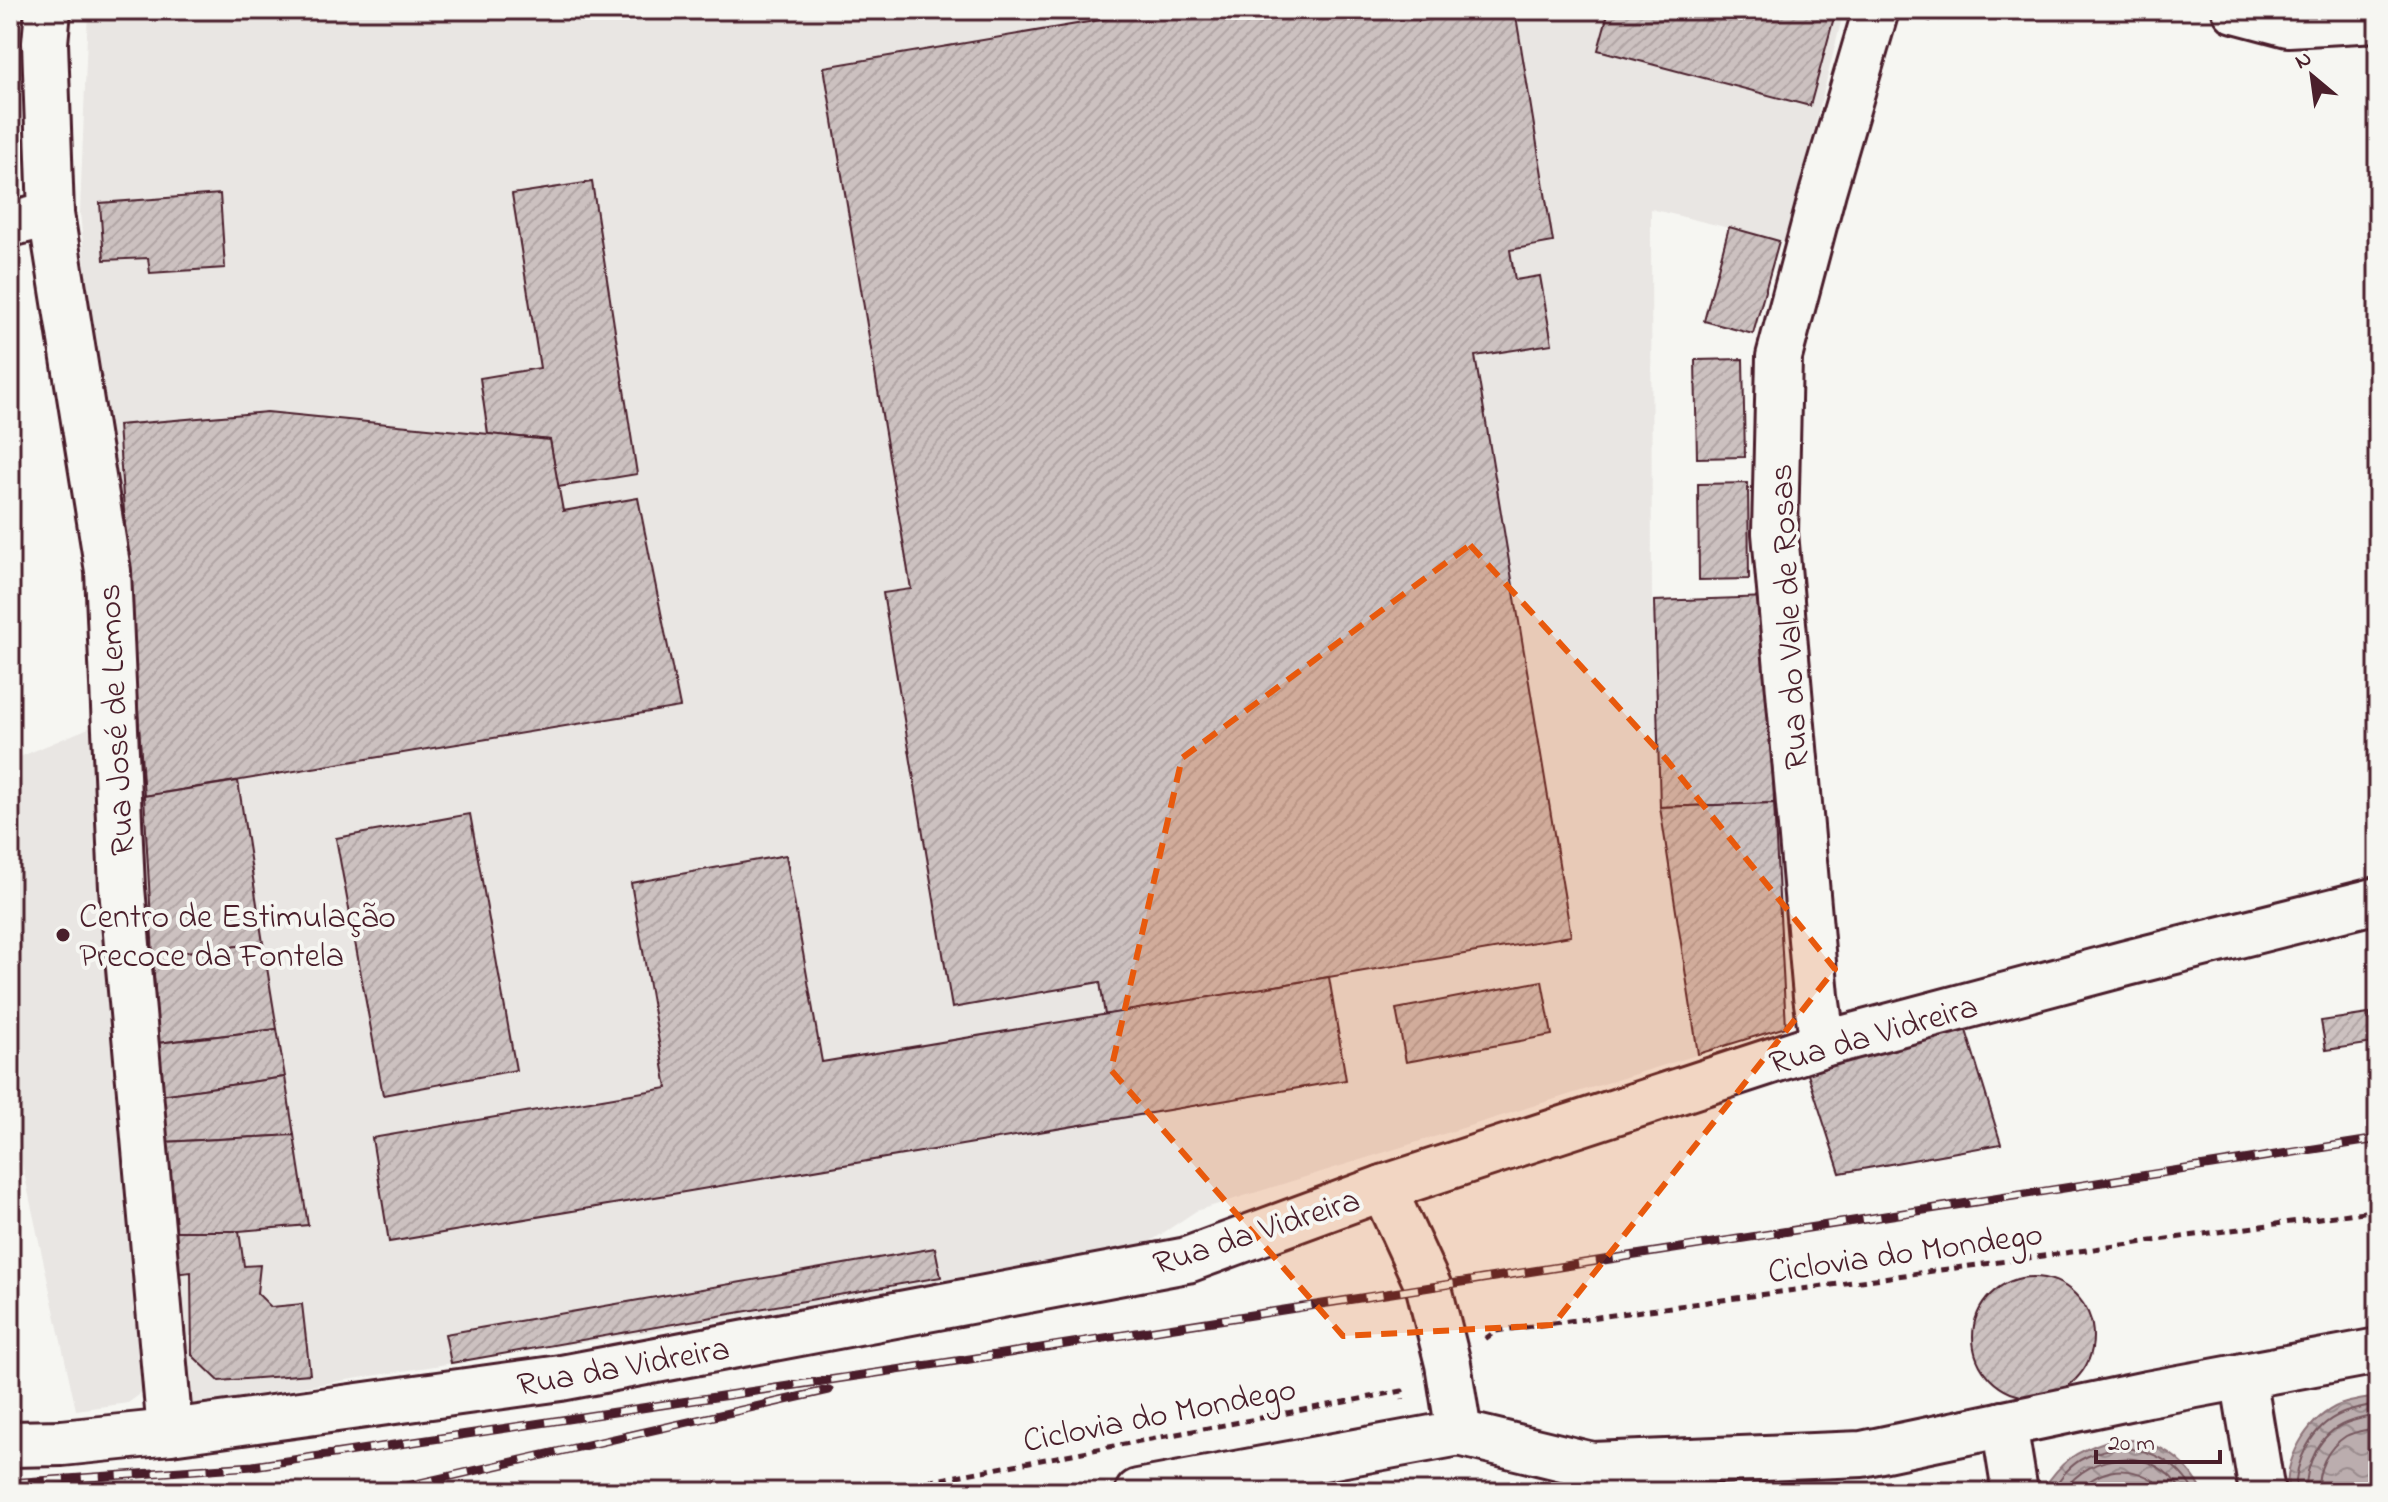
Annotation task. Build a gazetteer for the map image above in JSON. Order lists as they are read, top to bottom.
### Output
{
  "streets": {
    "street": ["Rua do Vale de Rosas", "Rua José de Lemos", "Rua da Vidreira"],
    "path": ["Ciclovia do Mondego"]
  },
  "crossings": [
    ["Rua do Vale de Rosas", "Rua da Vidreira"],
    ["Rua José de Lemos", "Rua da Vidreira"]
  ],
  "places": ["Centro de Estimulação Precoce da Fontela"],
  "scale_bar": "20 m",
  "north": "top left"
}
